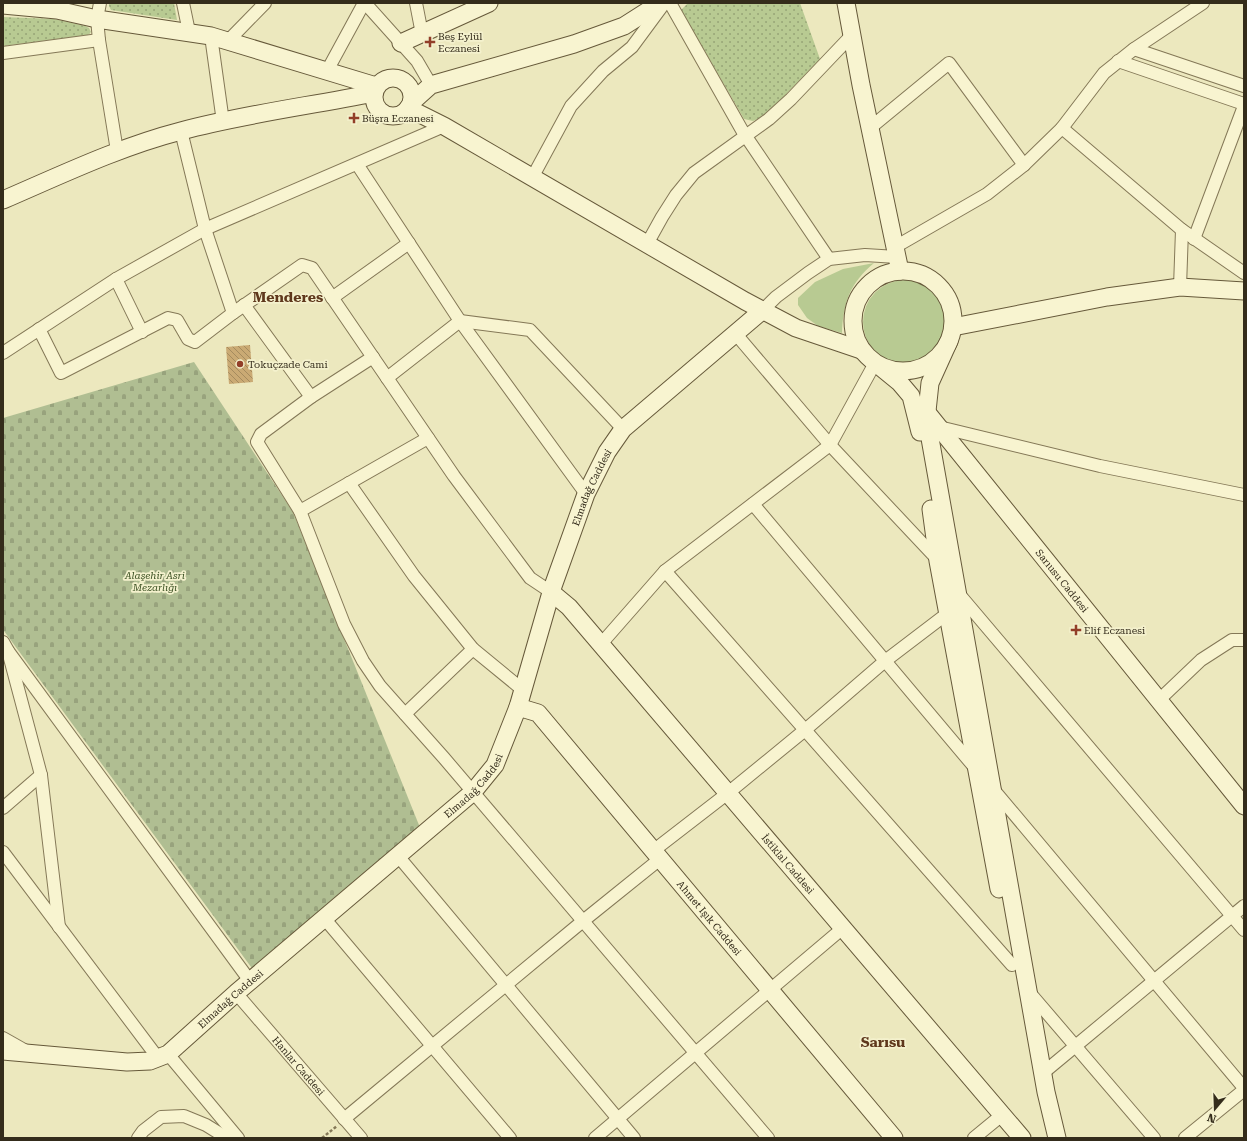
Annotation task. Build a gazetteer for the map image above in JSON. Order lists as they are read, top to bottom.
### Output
{
  "streets": {
    "street": [
      "Elmadağ Caddesi",
      "Sarıusu Caddesi",
      "İstiklal Caddesi",
      "Ahmet Işık Caddesi",
      "Hanlar Caddesi"
    ]
  },
  "crossings": [
    ["Elmadağ Caddesi", "İstiklal Caddesi"],
    ["Elmadağ Caddesi", "Ahmet Işık Caddesi"],
    ["Elmadağ Caddesi", "Hanlar Caddesi"]
  ],
  "districts": ["Menderes", "Sarısu"],
  "parks": ["Alaşehir Asri Mezarlığı"],
  "places": {
    "health": ["Beş Eylül Eczanesi", "Büşra Eczanesi", "Elif Eczanesi"],
    "other": ["Tokuçzade Cami"]
  },
  "north": "bottom"
}
